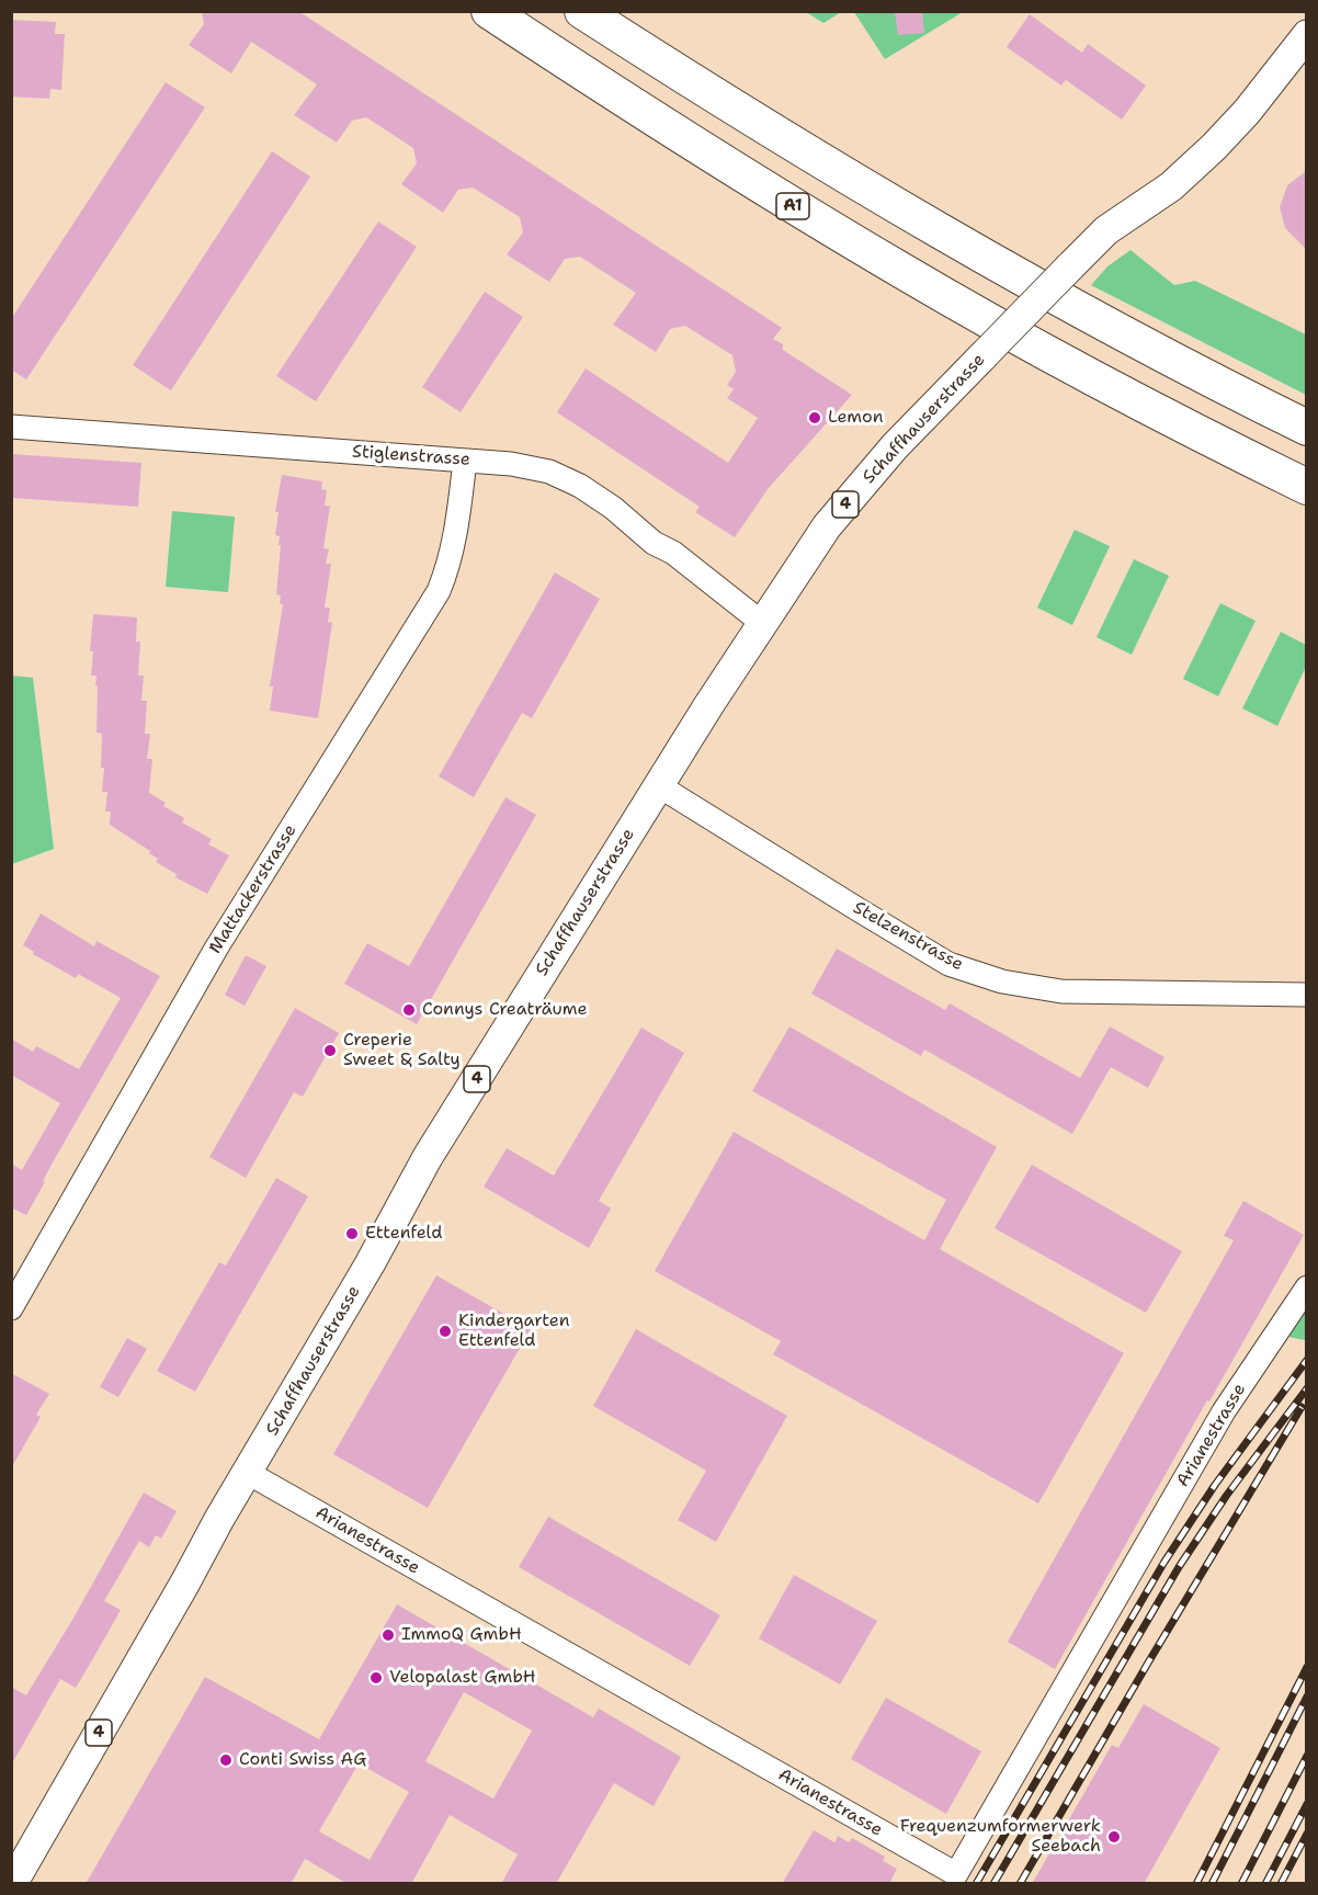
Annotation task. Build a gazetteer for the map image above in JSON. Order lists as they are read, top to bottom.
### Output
{
  "streets": {
    "highway": ["A1"],
    "main road": ["Schaffhauserstrasse", "4"],
    "street": [
      "Stiglenstrasse",
      "Mattackerstrasse",
      "Stelzenstrasse",
      "Arianestrasse"
    ]
  },
  "crossings": [
    ["Schaffhauserstrasse", "Stiglenstrasse"],
    ["Schaffhauserstrasse", "Stelzenstrasse"],
    ["Schaffhauserstrasse", "Arianestrasse"],
    ["Stiglenstrasse", "Mattackerstrasse"]
  ],
  "places": [
    "Lemon",
    "Connys Creaträume",
    "Creperie Sweet & Salty",
    "Ettenfeld",
    "Kindergarten Ettenfeld",
    "ImmoQ GmbH",
    "Velopalast GmbH",
    "Conti Swiss AG",
    "Frequenzumformerwerk Seebach"
  ]
}
